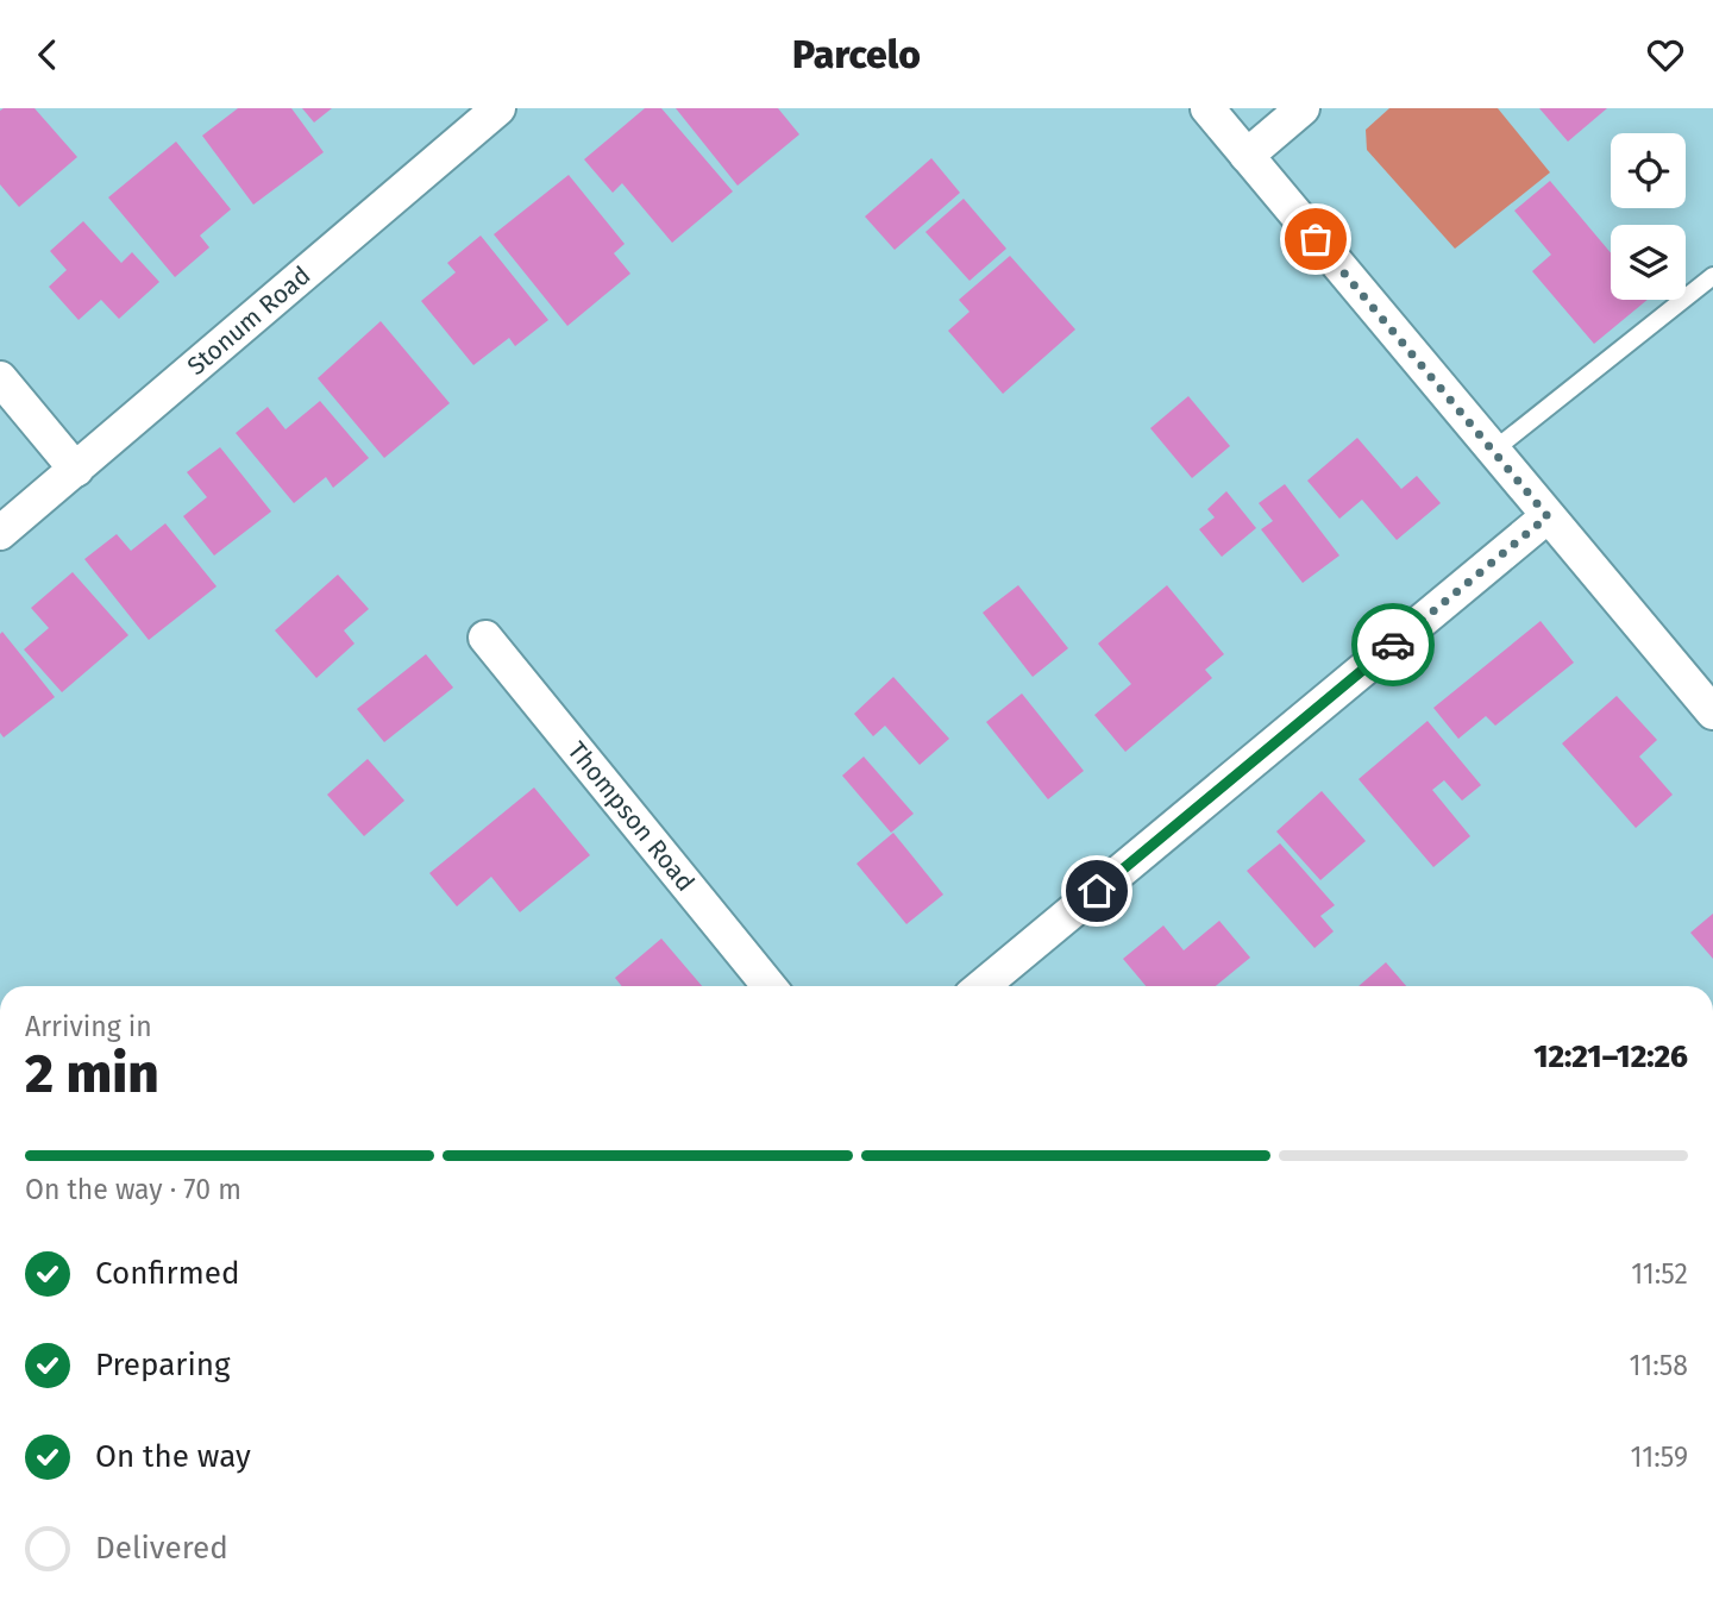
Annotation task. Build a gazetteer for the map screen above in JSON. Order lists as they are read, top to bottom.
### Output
{
  "streets": {
    "street": ["Stonum Road", "Thompson Road"]
  },
  "page": {
    "header": "Parcelo",
    "heading": ["2 min", "Arriving in", "12:21–12:26"],
    "bar": "On the way · 70 m",
    "list": [
      ["Confirmed", "11:52"],
      ["Preparing", "11:58"],
      ["On the way", "11:59"],
      "Delivered"
    ]
  }
}
